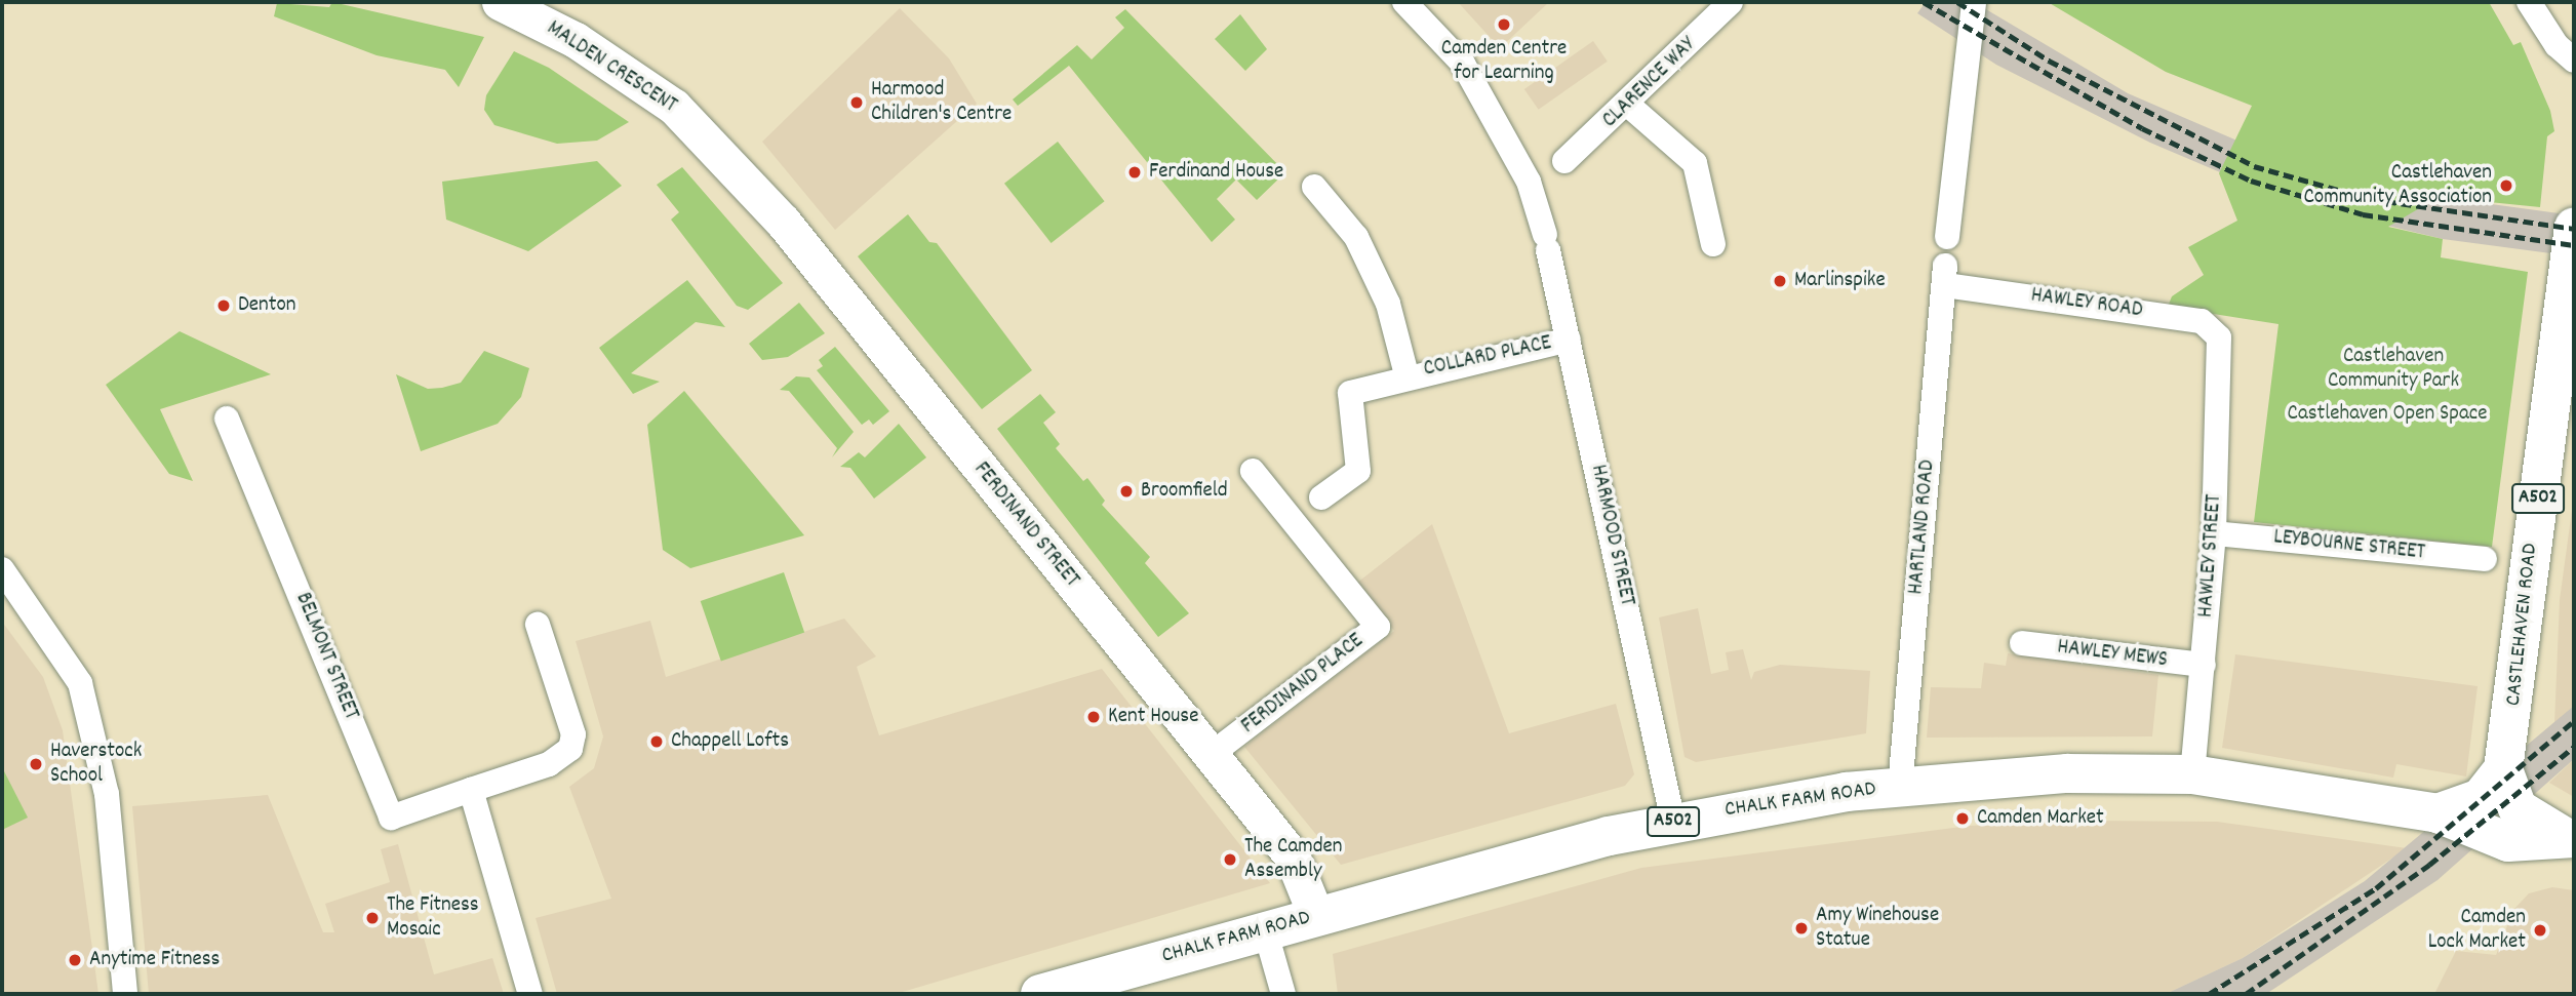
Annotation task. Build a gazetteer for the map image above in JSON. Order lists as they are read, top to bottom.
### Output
{
  "streets": {
    "main road": [
      "MALDEN CRESCENT",
      "A502",
      "FERDINAND STREET",
      "CASTLEHAVEN ROAD",
      "CHALK FARM ROAD"
    ],
    "street": [
      "CLARENCE WAY",
      "HAWLEY ROAD",
      "COLLARD PLACE",
      "HARTLAND ROAD",
      "HARMOOD STREET",
      "LEYBOURNE STREET",
      "HAWLEY STREET",
      "HAWLEY MEWS",
      "BELMONT STREET",
      "FERDINAND PLACE"
    ]
  },
  "crossings": [
    ["MALDEN CRESCENT", "FERDINAND STREET"],
    ["HAWLEY ROAD", "HARTLAND ROAD"],
    ["HAWLEY ROAD", "HAWLEY STREET"],
    ["COLLARD PLACE", "HARMOOD STREET"],
    ["A502", "CASTLEHAVEN ROAD"],
    ["A502", "CHALK FARM ROAD"],
    ["FERDINAND STREET", "FERDINAND PLACE"],
    ["FERDINAND STREET", "CHALK FARM ROAD"],
    ["HARTLAND ROAD", "CHALK FARM ROAD"],
    ["HARMOOD STREET", "CHALK FARM ROAD"],
    ["LEYBOURNE STREET", "HAWLEY STREET"],
    ["HAWLEY STREET", "HAWLEY MEWS"],
    ["HAWLEY STREET", "CHALK FARM ROAD"]
  ],
  "parks": ["Castlehaven Community Park", "Castlehaven Open Space"],
  "places": [
    "Camden Centre for Learning",
    "Harmood Children's Centre",
    "Ferdinand House",
    "Castlehaven Community Association",
    "Marlinspike",
    "Denton",
    "Broomfield",
    "Kent House",
    "Chappell Lofts",
    "Haverstock School",
    "Camden Market",
    "The Camden Assembly",
    "The Fitness Mosaic",
    "Amy Winehouse Statue",
    "Camden Lock Market",
    "Anytime Fitness"
  ]
}
